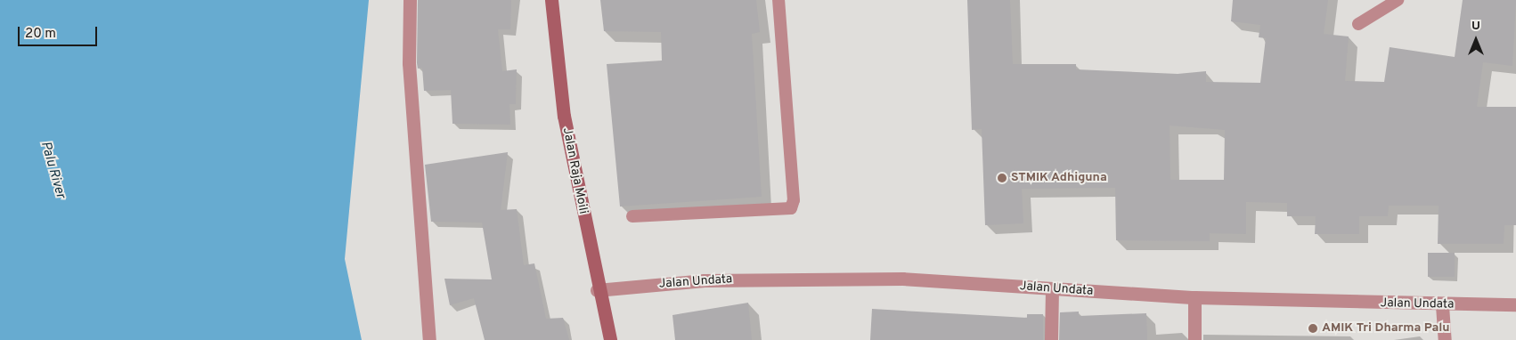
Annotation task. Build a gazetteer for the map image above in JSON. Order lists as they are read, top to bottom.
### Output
{
  "streets": {
    "street": ["Jalan Raja Moili", "Jalan Undata"]
  },
  "crossings": [
    ["Jalan Raja Moili", "Jalan Undata"]
  ],
  "water": ["Palu River"],
  "places": ["STMIK Adhiguna", "AMIK Tri Dharma Palu"],
  "scale_bar": "20 m",
  "north": "top"
}
